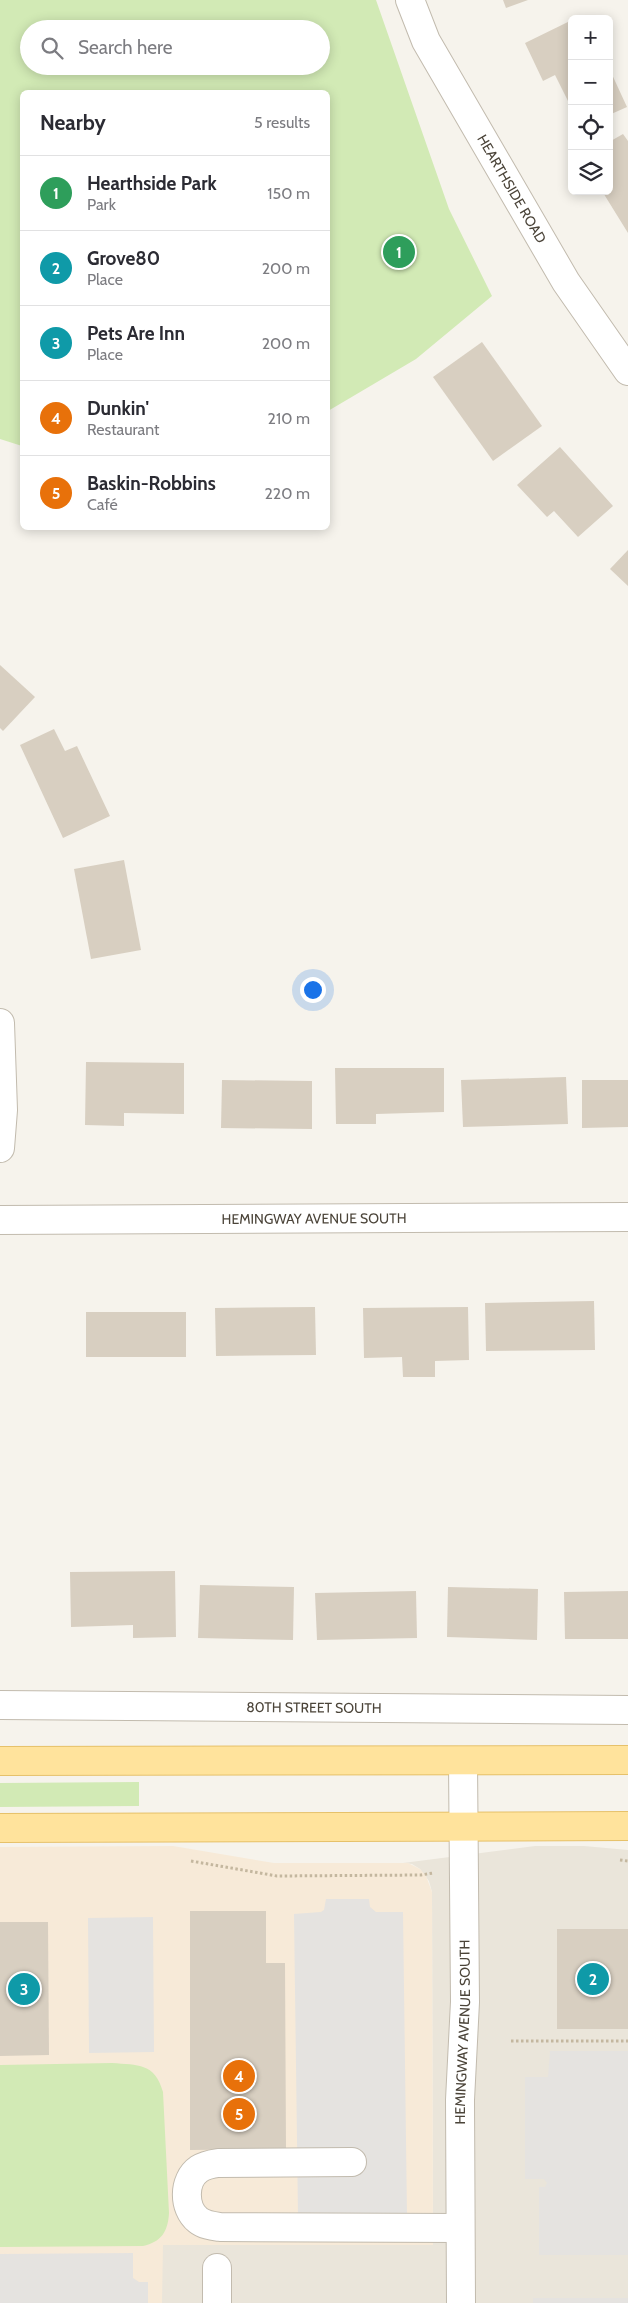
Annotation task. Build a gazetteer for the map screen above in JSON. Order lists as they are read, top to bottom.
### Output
{
  "streets": {
    "street": ["HEARTHSIDE ROAD", "HEMINGWAY AVENUE SOUTH", "80TH STREET SOUTH"]
  },
  "page": {
    "map_buttons": ["+", "−"],
    "search": "Search here",
    "heading": ["Nearby", "5 results"],
    "list": [
      {
        "mark": "1",
        "name": "Hearthside Park",
        "note": "Park",
        "value": "150 m"
      },
      {
        "mark": "2",
        "name": "Grove80",
        "note": "Place",
        "value": "200 m"
      },
      {
        "mark": "3",
        "name": "Pets Are Inn",
        "note": "Place",
        "value": "200 m"
      },
      {
        "mark": "4",
        "name": "Dunkin'",
        "note": "Restaurant",
        "value": "210 m"
      },
      {
        "mark": "5",
        "name": "Baskin-Robbins",
        "note": "Café",
        "value": "220 m"
      }
    ],
    "pins": [
      "1",
      "2",
      "3",
      "4",
      "5"
    ]
  }
}
